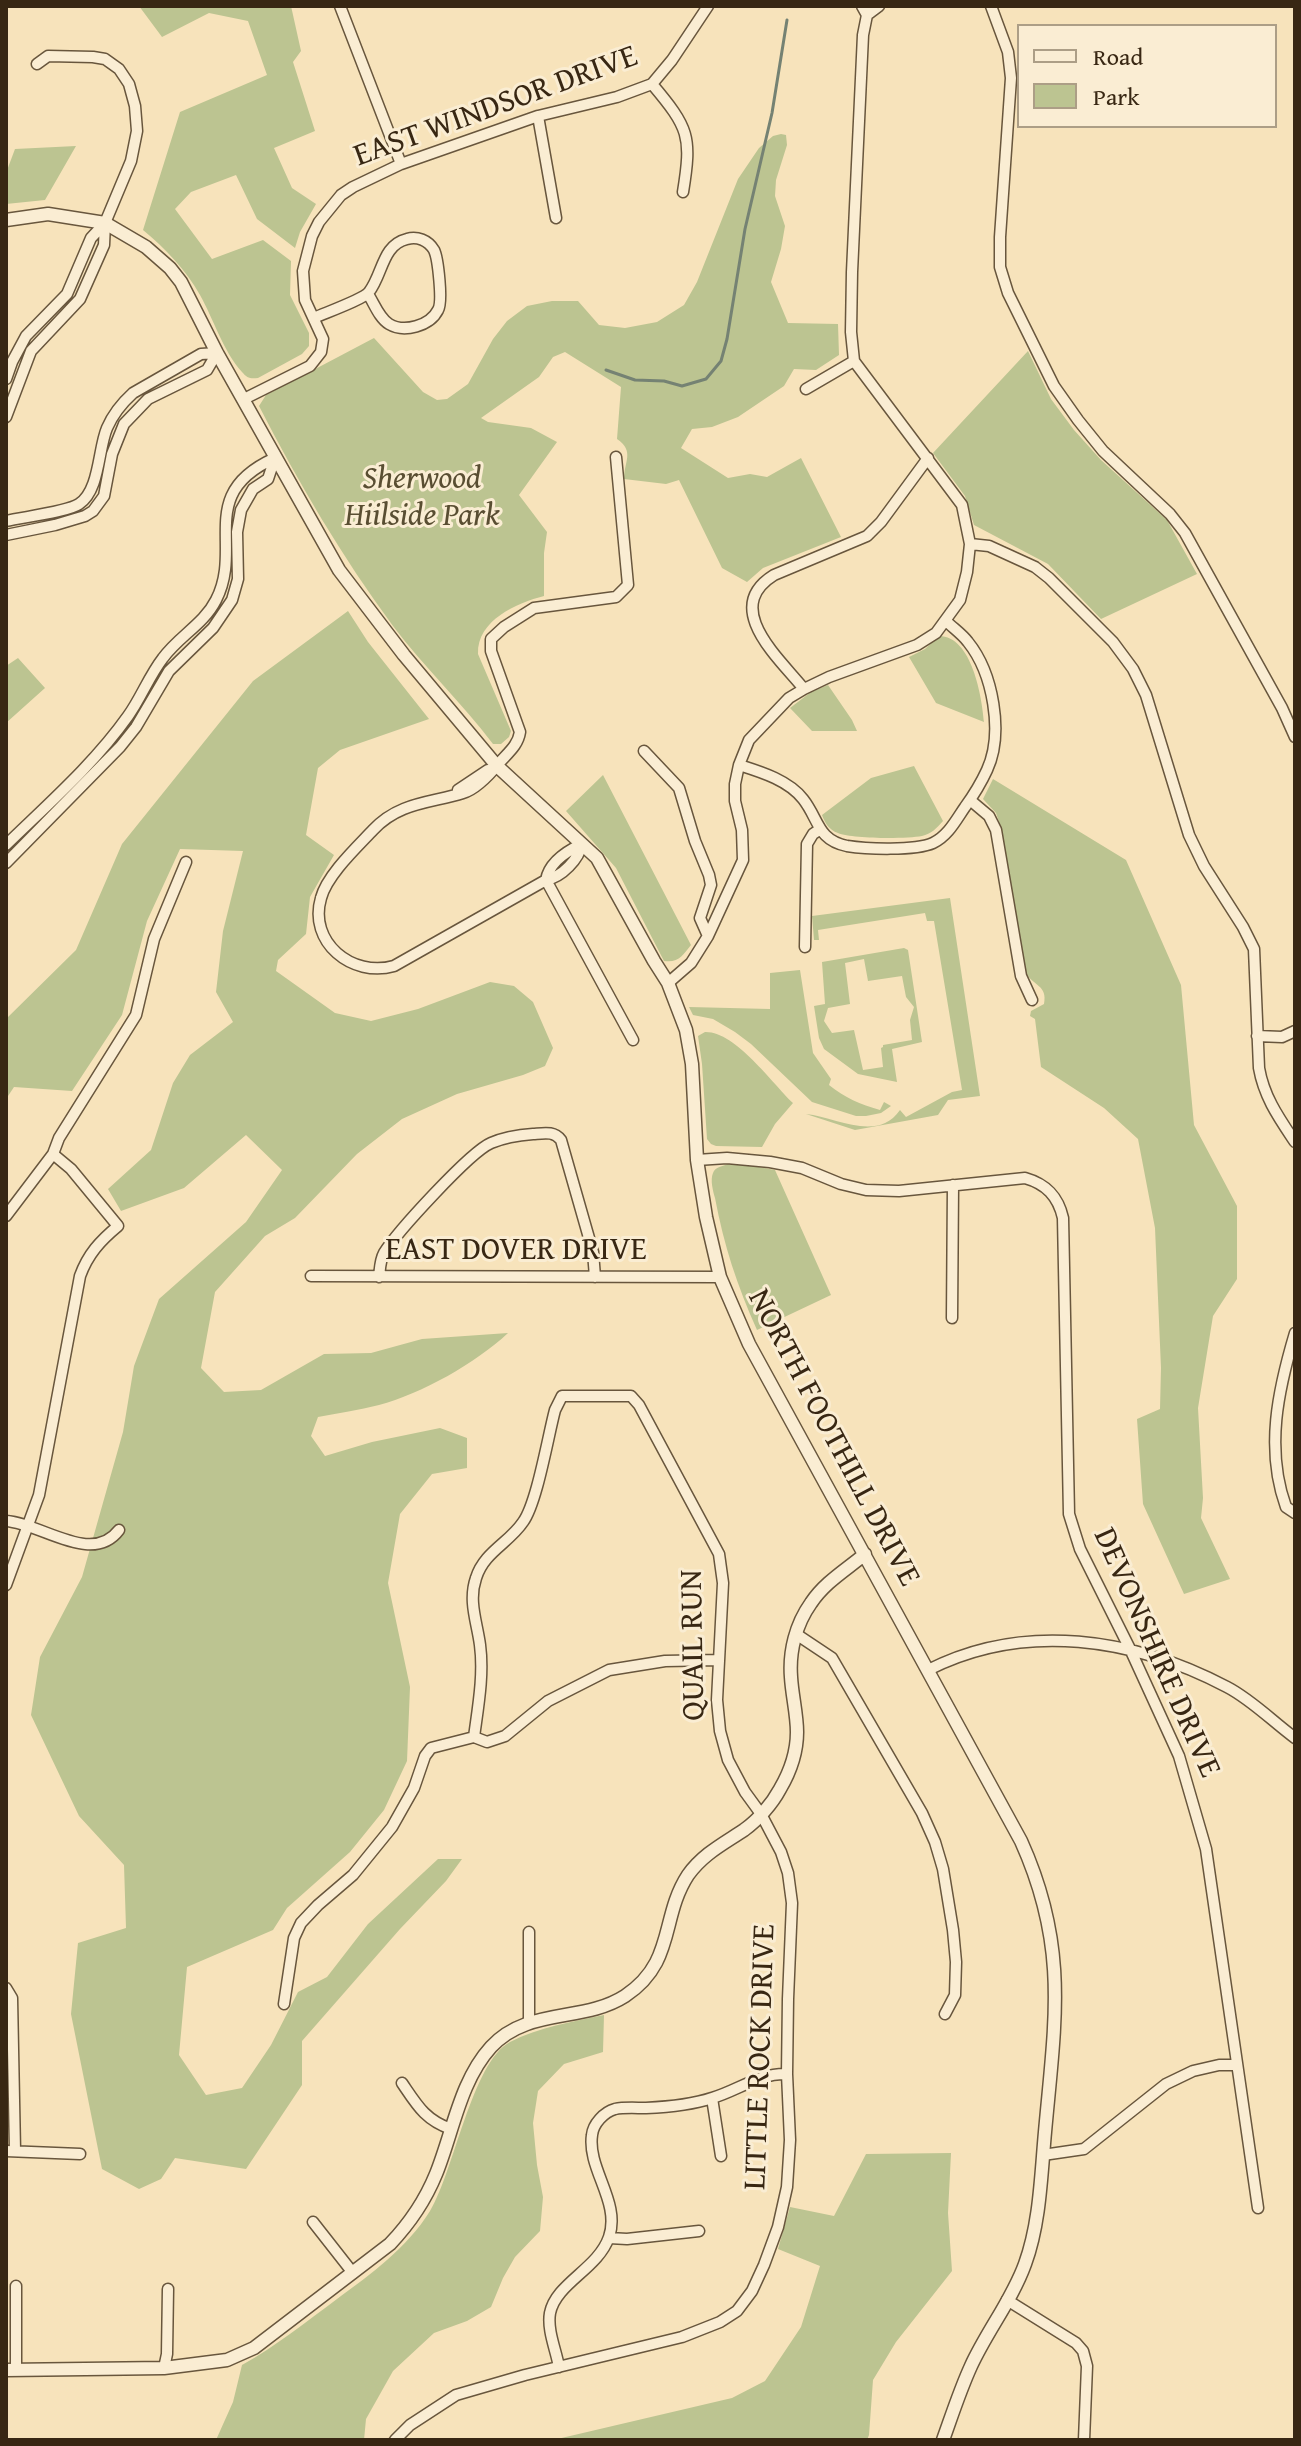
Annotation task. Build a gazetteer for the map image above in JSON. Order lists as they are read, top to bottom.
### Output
{
  "streets": {
    "street": [
      "EAST WINDSOR DRIVE",
      "EAST DOVER DRIVE",
      "NORTH FOOTHILL DRIVE",
      "QUAIL RUN",
      "DEVONSHIRE DRIVE",
      "LITTLE ROCK DRIVE"
    ]
  },
  "crossings": [
    ["EAST WINDSOR DRIVE", "NORTH FOOTHILL DRIVE"],
    ["EAST DOVER DRIVE", "NORTH FOOTHILL DRIVE"],
    ["NORTH FOOTHILL DRIVE", "DEVONSHIRE DRIVE"],
    ["QUAIL RUN", "LITTLE ROCK DRIVE"]
  ],
  "parks": ["Sherwood Hiilside Park"],
  "legend": ["Road", "Park"]
}
